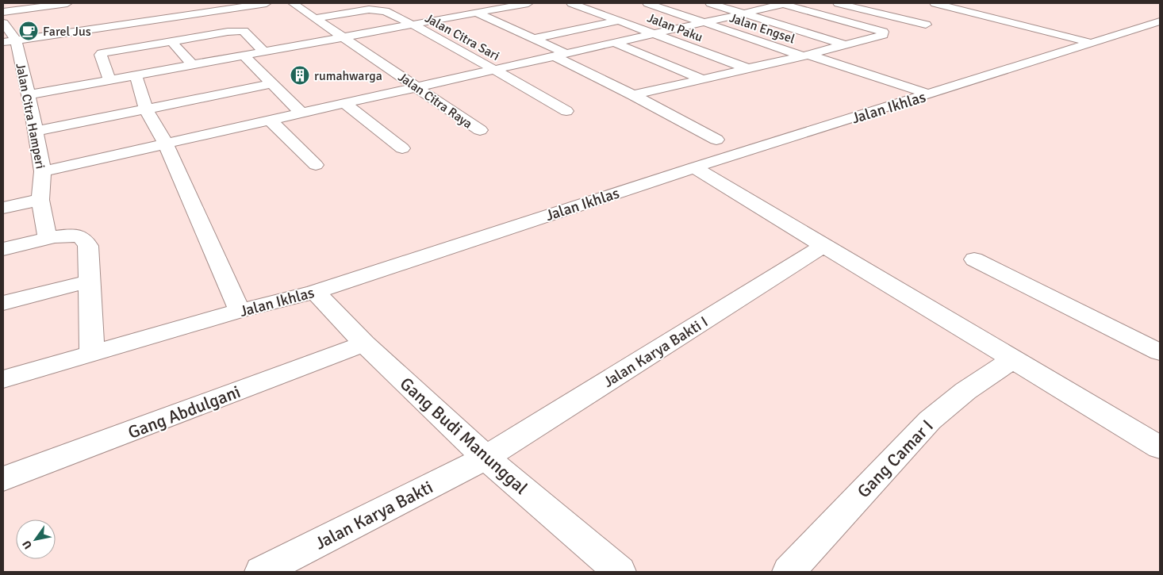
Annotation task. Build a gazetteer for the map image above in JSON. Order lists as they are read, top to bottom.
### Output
{
  "streets": {
    "street": [
      "Jalan Paku",
      "Jalan Engsel",
      "Jalan Citra Sari",
      "Jalan Citra Raya",
      "Jalan Ikhlas",
      "Jalan Citra Hamperi",
      "Jalan Karya Bakti I",
      "Gang Abdulgani",
      "Gang Budi Manunggal",
      "Gang Camar I",
      "Jalan Karya Bakti"
    ]
  },
  "crossings": [
    ["Jalan Engsel", "Jalan Ikhlas"],
    ["Jalan Citra Sari", "Jalan Citra Raya"],
    ["Jalan Ikhlas", "Gang Budi Manunggal"],
    ["Jalan Karya Bakti I", "Gang Budi Manunggal"],
    ["Jalan Karya Bakti I", "Jalan Karya Bakti"],
    ["Gang Abdulgani", "Gang Budi Manunggal"],
    ["Gang Budi Manunggal", "Jalan Karya Bakti"]
  ],
  "places": {
    "cafe": ["Farel Jus"],
    "building": ["rumahwarga"]
  },
  "north": "bottom left"
}
